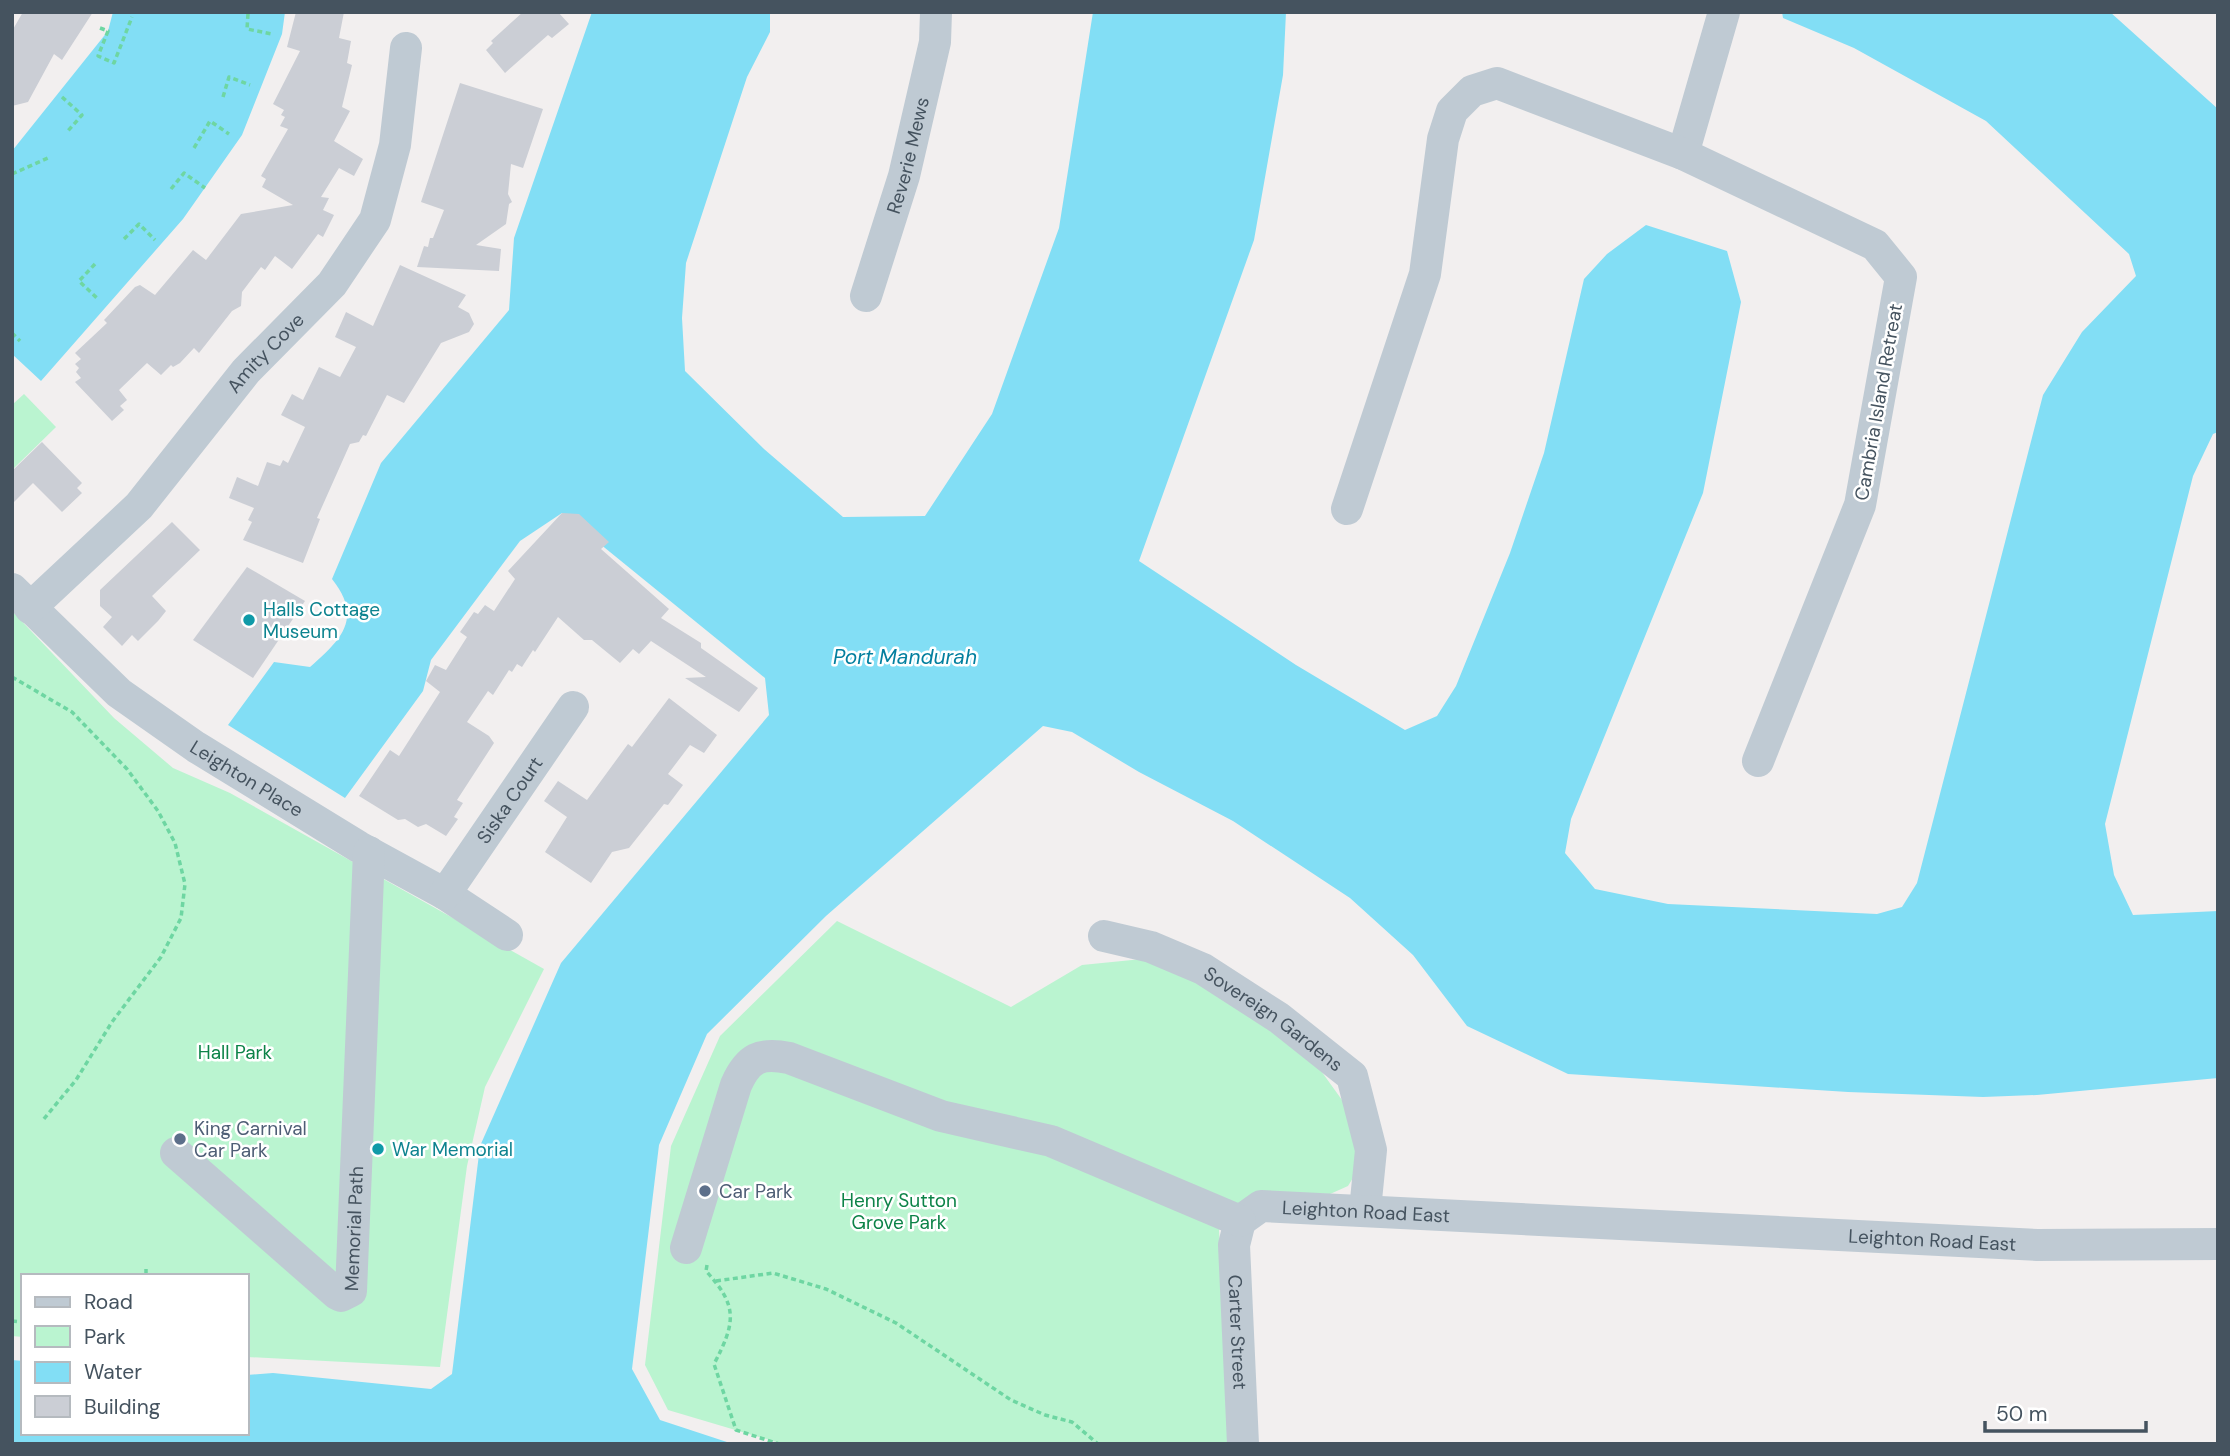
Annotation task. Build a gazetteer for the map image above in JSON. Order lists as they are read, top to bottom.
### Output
{
  "streets": {
    "street": [
      "Reverie Mews",
      "Amity Cove",
      "Cambria Island Retreat",
      "Leighton Place",
      "Siska Court",
      "Sovereign Gardens",
      "Leighton Road East",
      "Memorial Path",
      "Carter Street"
    ]
  },
  "crossings": [
    ["Amity Cove", "Leighton Place"],
    ["Leighton Place", "Siska Court"],
    ["Leighton Place", "Memorial Path"],
    ["Sovereign Gardens", "Leighton Road East"],
    ["Leighton Road East", "Carter Street"]
  ],
  "water": ["Port Mandurah"],
  "parks": ["Hall Park", "Henry Sutton Grove Park"],
  "places": [
    "Halls Cottage Museum",
    "King Carnival Car Park",
    "War Memorial",
    "Car Park"
  ],
  "legend": [
    "Road",
    "Park",
    "Water",
    "Building"
  ],
  "scale_bar": "50 m"
}
